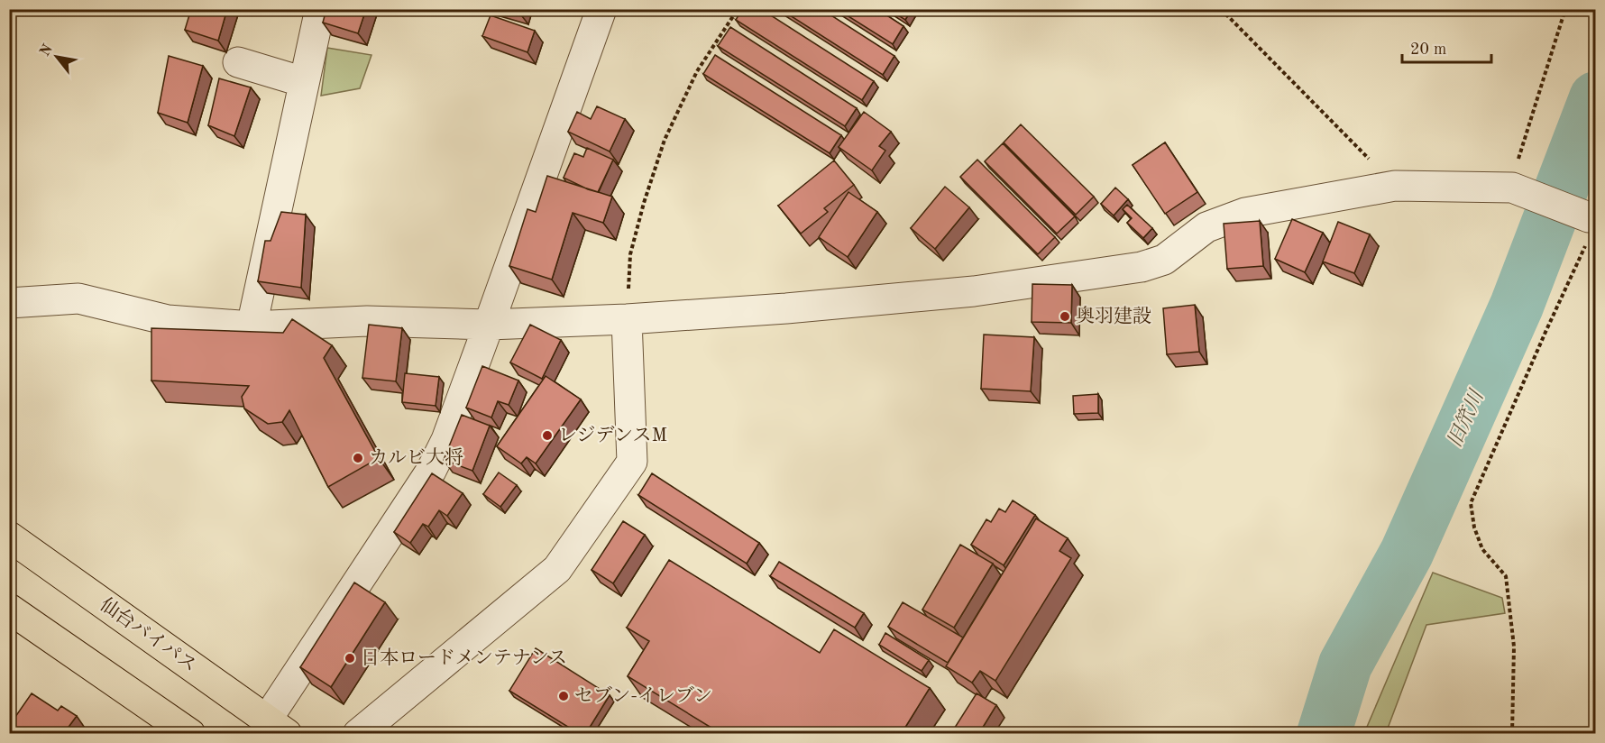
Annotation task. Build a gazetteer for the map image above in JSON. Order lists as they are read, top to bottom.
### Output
{
  "streets": {
    "highway": ["仙台バイパス"]
  },
  "water": ["旧笊川"],
  "places": [
    "奥羽建設",
    "レジデンスM",
    "カルビ大将",
    "日本ロードメンテナンス",
    "セブン-イレブン"
  ],
  "scale_bar": "20 m",
  "north": "top left"
}
